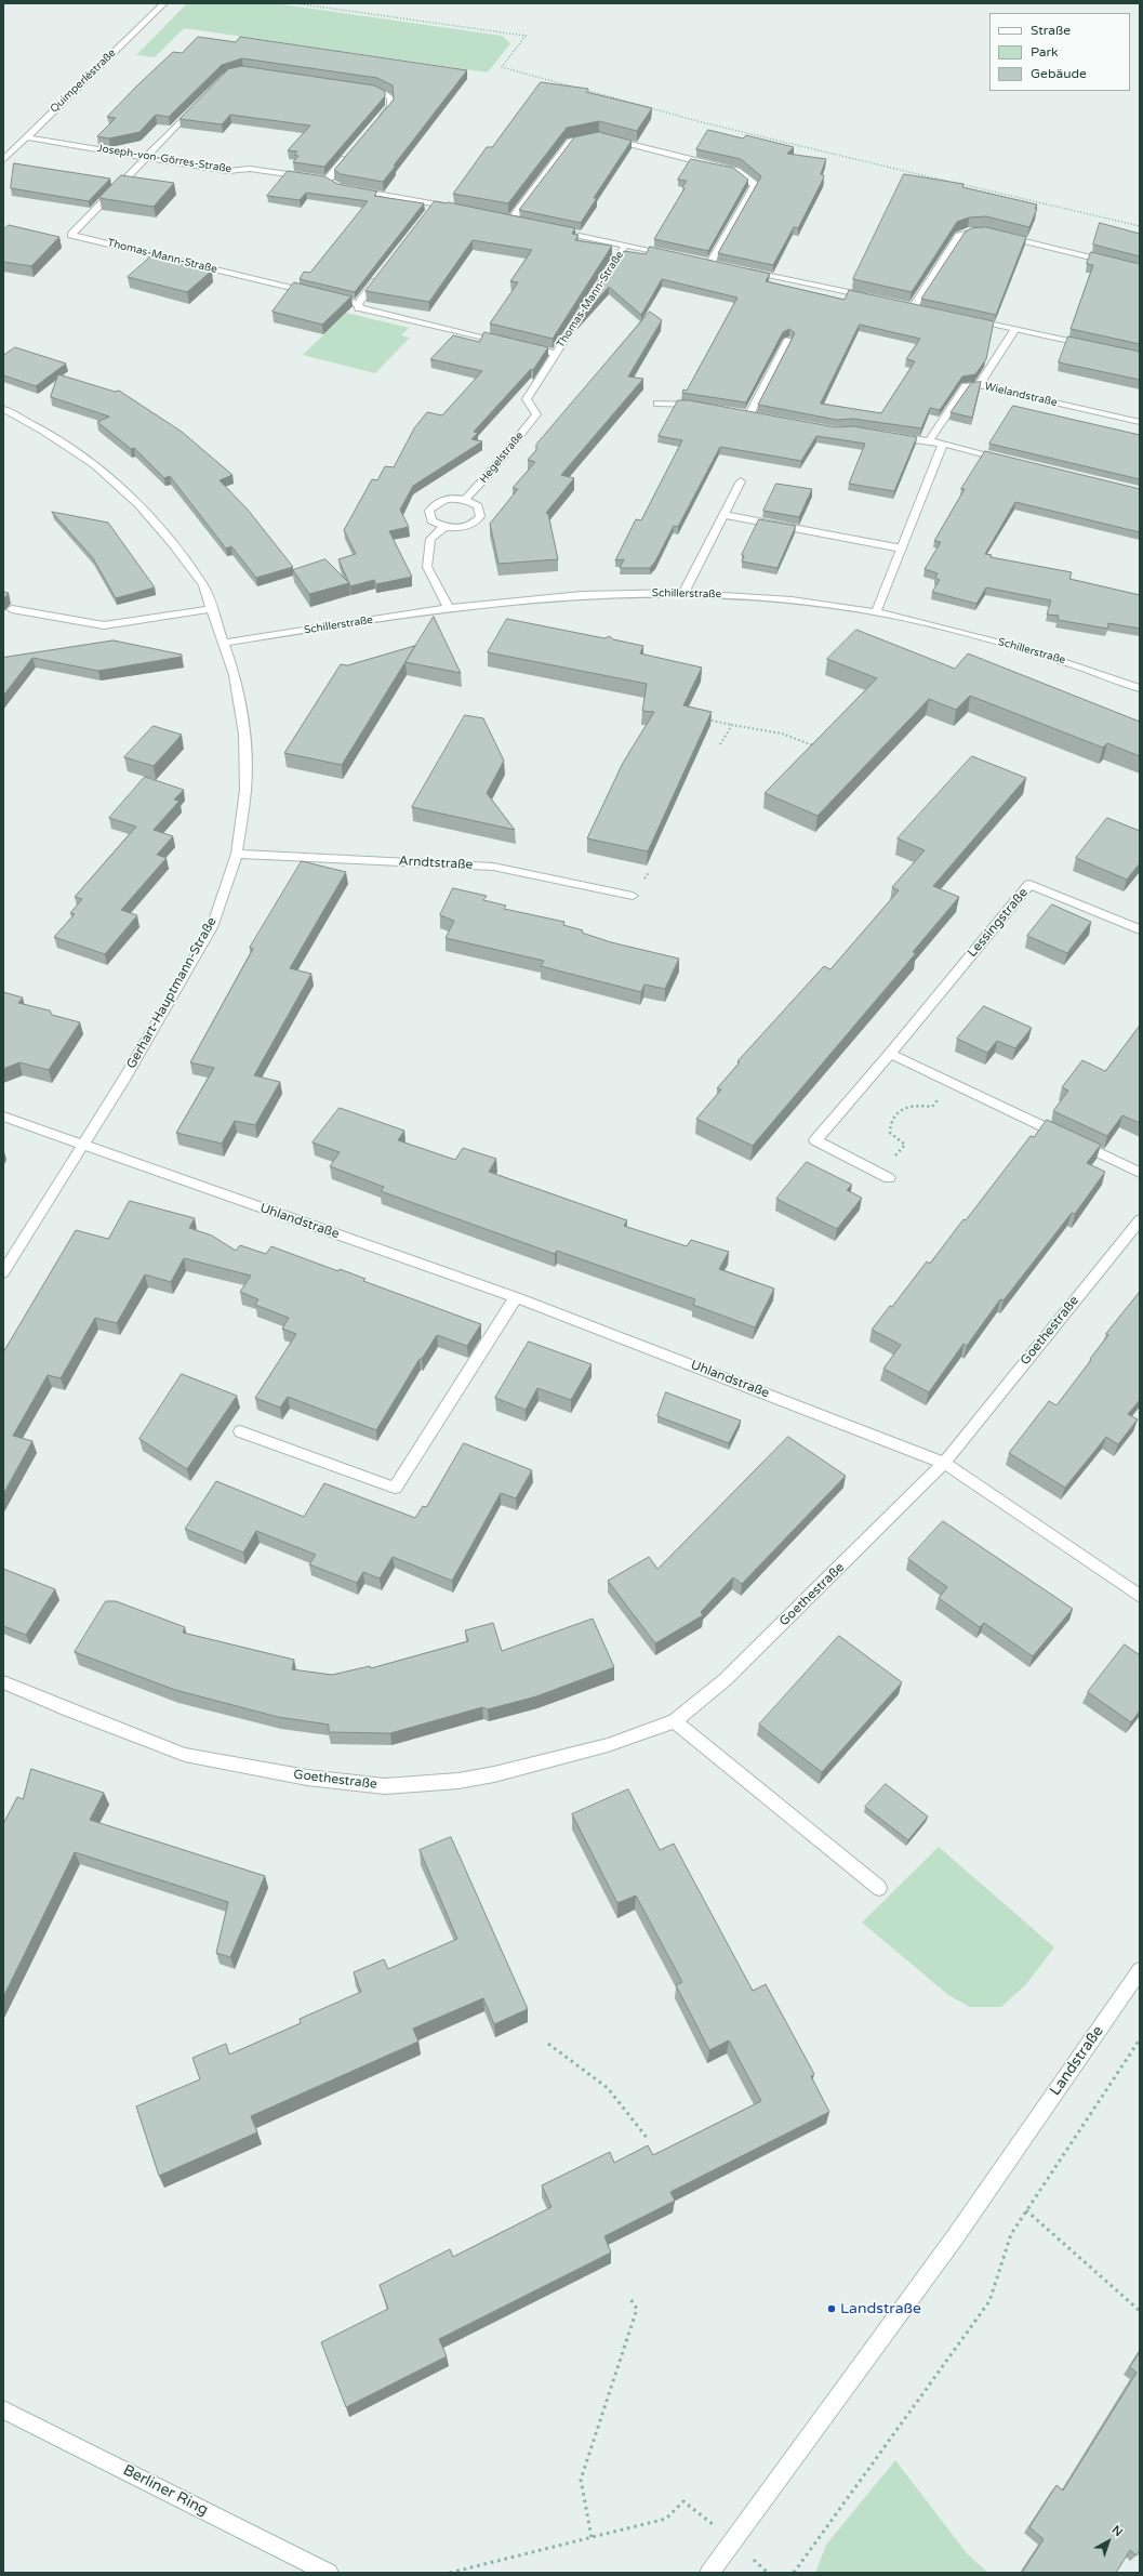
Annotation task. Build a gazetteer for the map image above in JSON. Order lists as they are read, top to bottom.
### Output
{
  "streets": {
    "street": [
      "Quimperléstraße",
      "Joseph-von-Görres-Straße",
      "Thomas-Mann-Straße",
      "Wielandstraße",
      "Hegelstraße",
      "Schillerstraße",
      "Arndtstraße",
      "Lessingstraße",
      "Gerhart-Hauptmann-Straße",
      "Uhlandstraße",
      "Goethestraße",
      "Landstraße",
      "Berliner Ring"
    ]
  },
  "crossings": [
    ["Quimperléstraße", "Joseph-von-Görres-Straße"],
    ["Joseph-von-Görres-Straße", "Thomas-Mann-Straße"],
    ["Thomas-Mann-Straße", "Hegelstraße"],
    ["Schillerstraße", "Gerhart-Hauptmann-Straße"],
    ["Arndtstraße", "Gerhart-Hauptmann-Straße"],
    ["Gerhart-Hauptmann-Straße", "Uhlandstraße"],
    ["Uhlandstraße", "Goethestraße"]
  ],
  "places": ["Landstraße"],
  "legend": ["Straße", "Park", "Gebäude"],
  "north": "top right"
}
